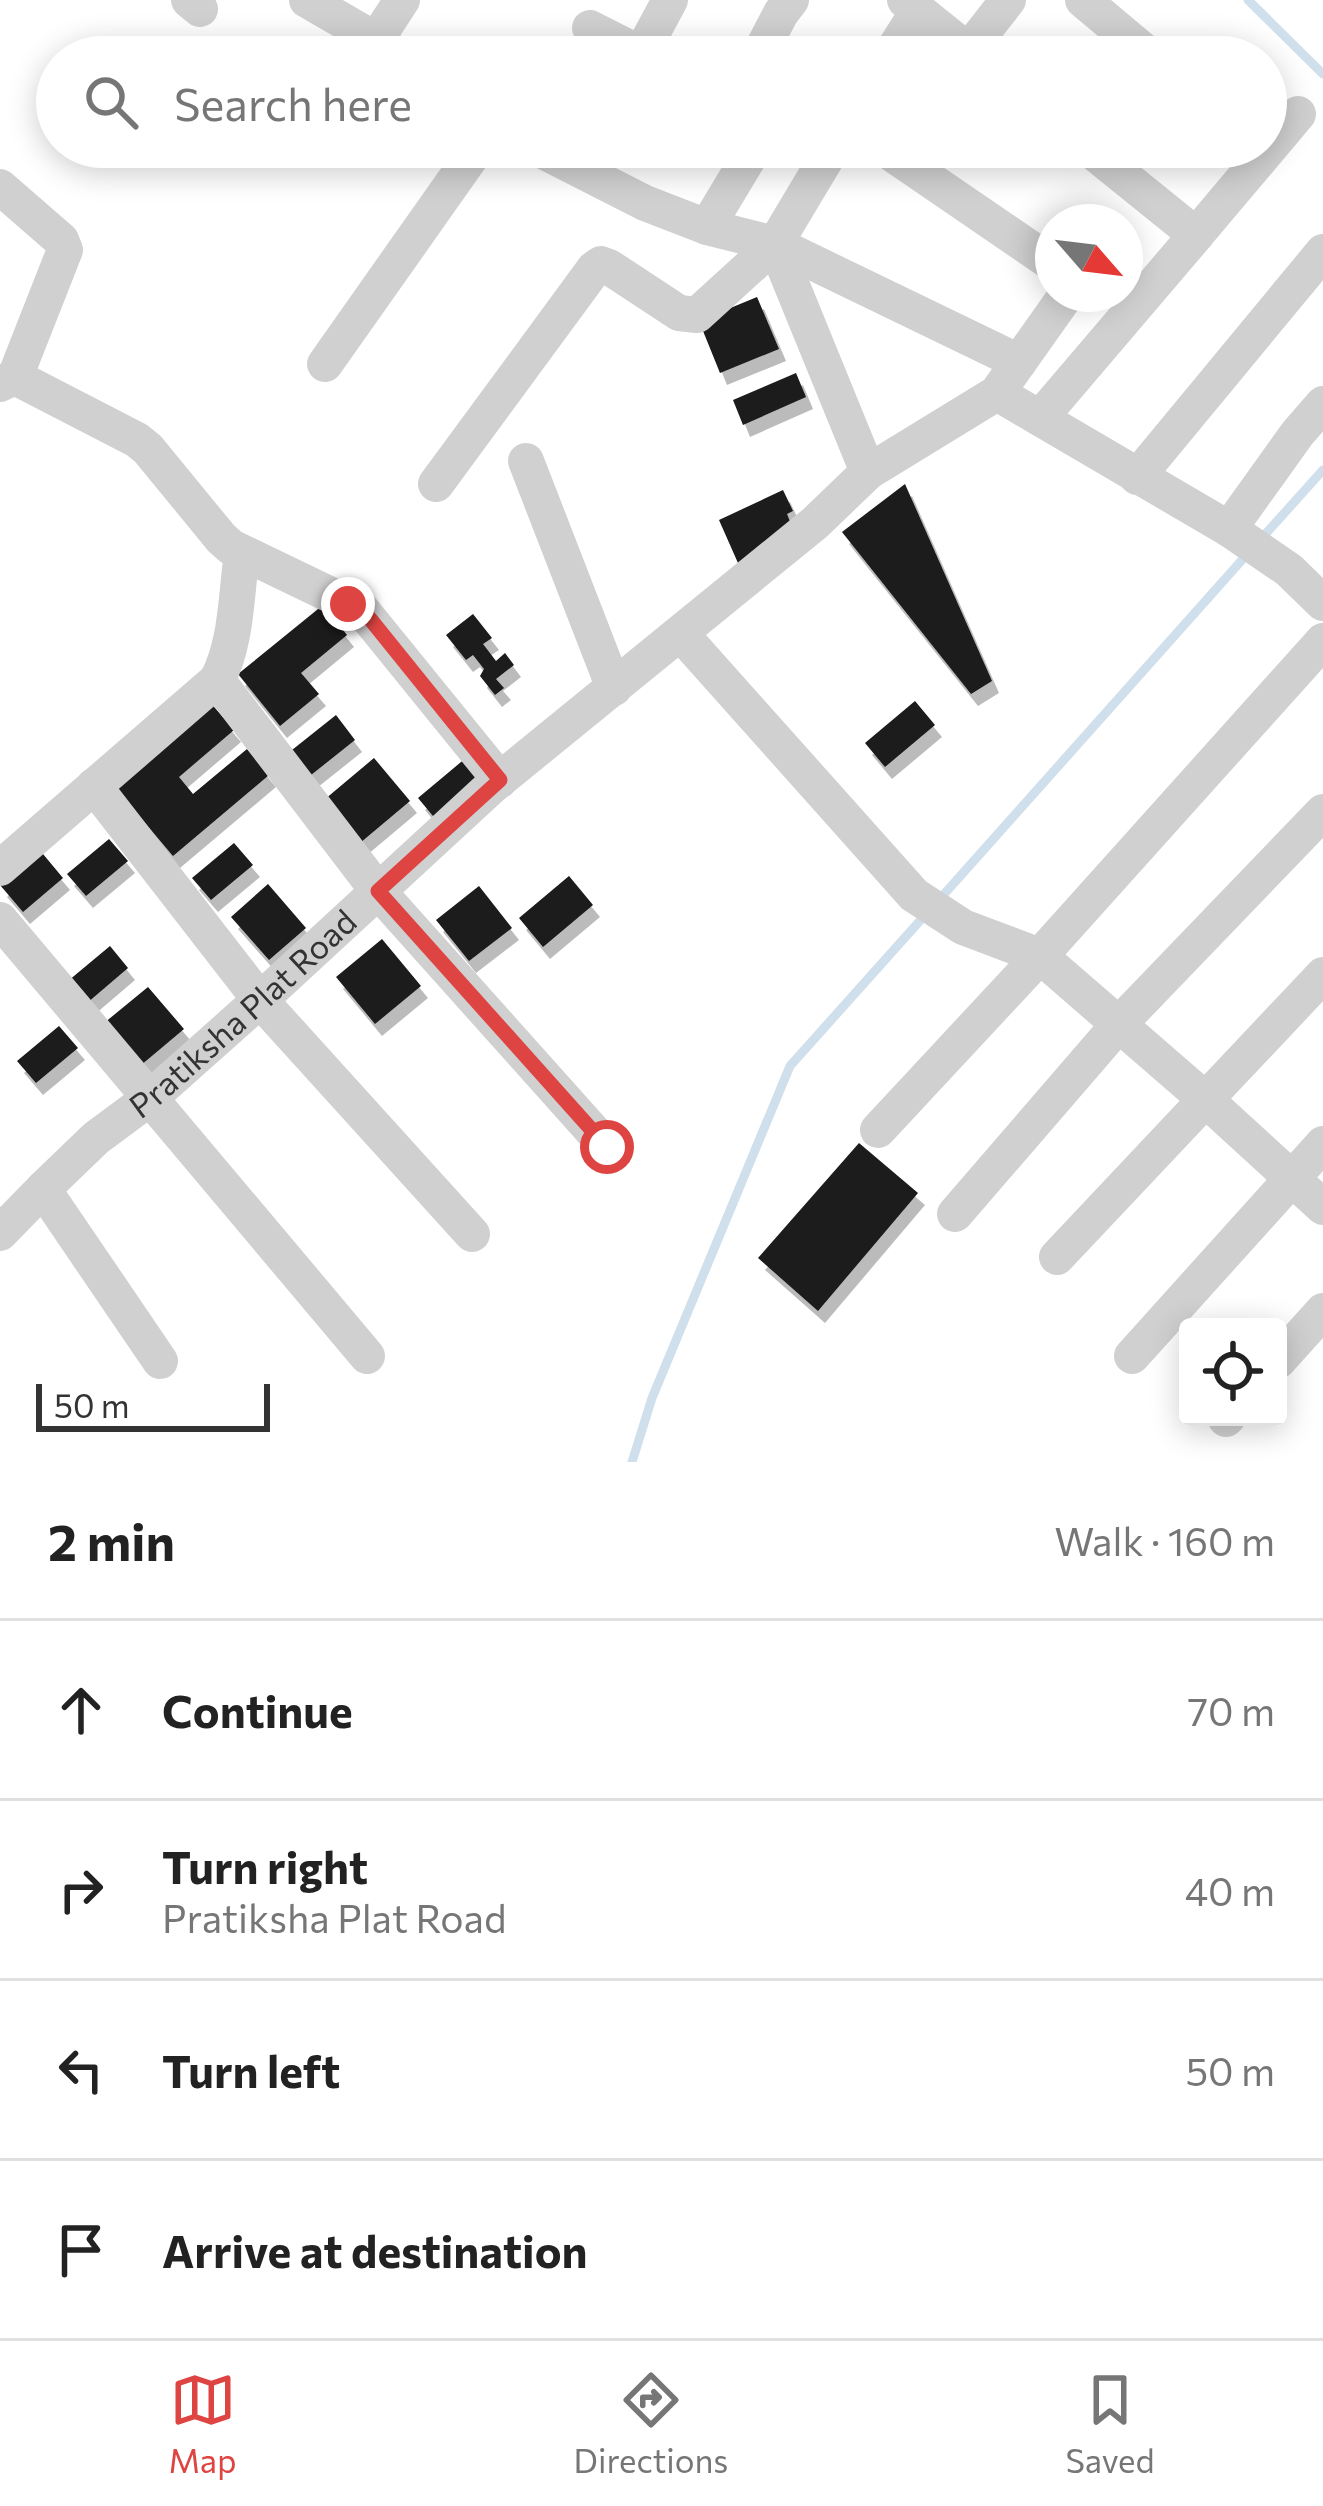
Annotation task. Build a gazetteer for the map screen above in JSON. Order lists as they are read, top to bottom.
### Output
{
  "streets": {
    "street": ["Pratiksha Plat Road"]
  },
  "scale_bar": "50 m",
  "north": "bottom right",
  "page": {
    "search": "Search here",
    "scale": "50 m",
    "heading": ["2 min", "Walk · 160 m"],
    "list": [
      ["Continue", "70 m"],
      ["Turn right", "Pratiksha Plat Road", "40 m"],
      ["Turn left", "50 m"],
      "Arrive at destination"
    ],
    "nav": ["Map", "Directions", "Saved"]
  }
}
